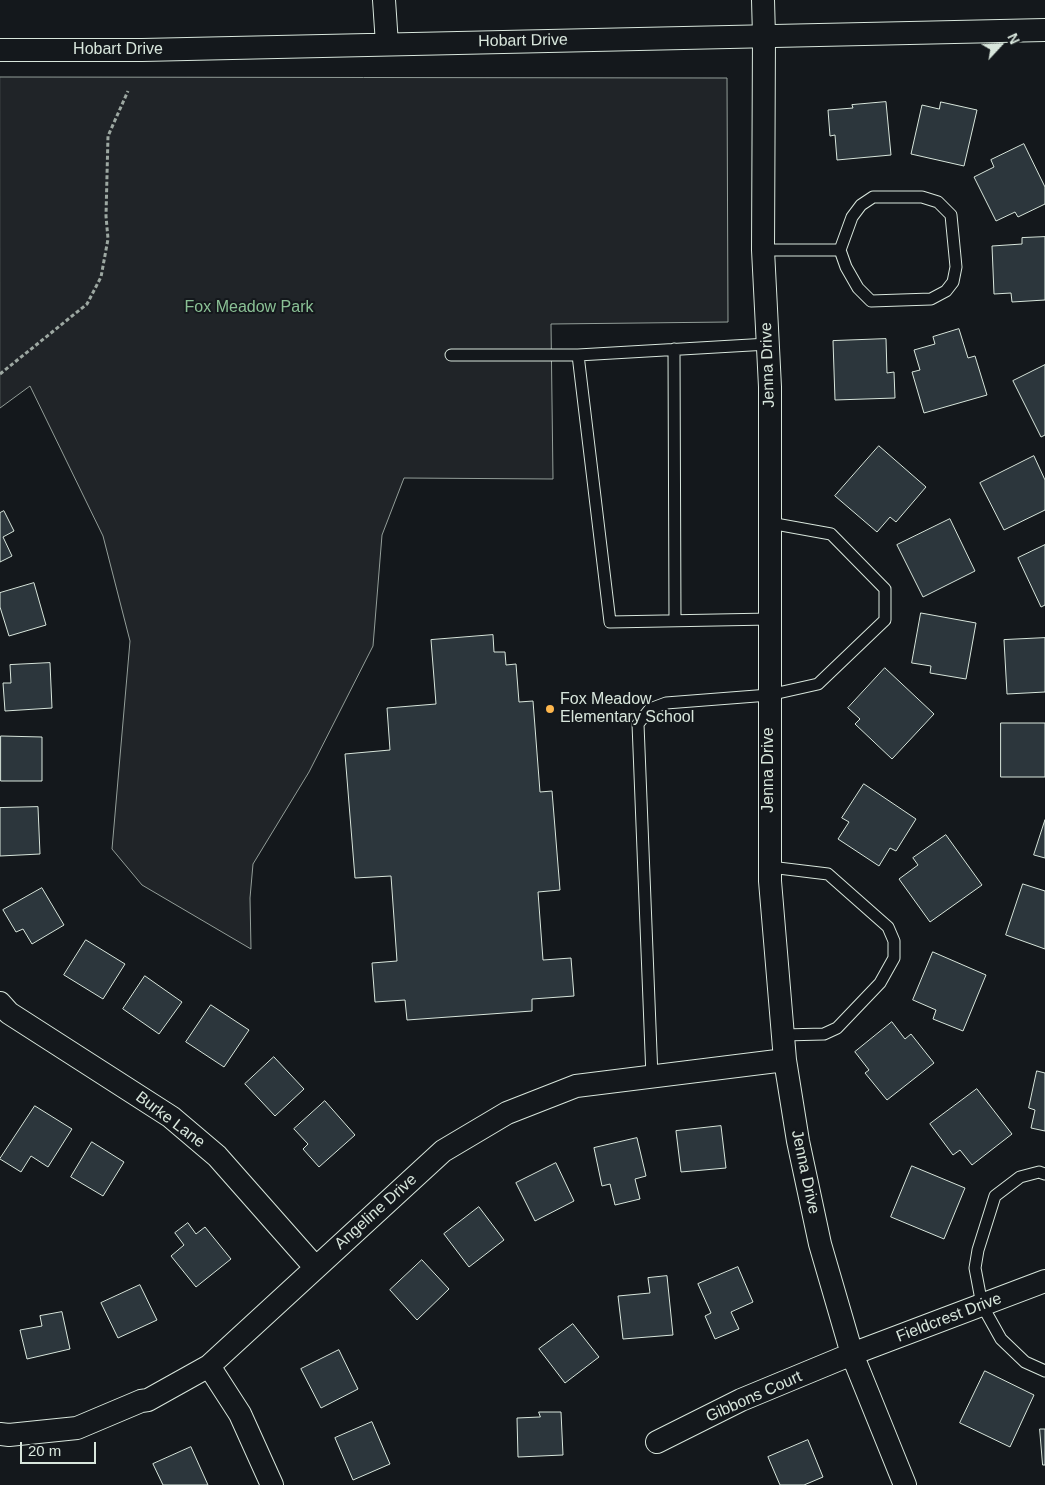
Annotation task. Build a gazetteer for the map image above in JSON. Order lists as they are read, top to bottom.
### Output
{
  "streets": {
    "street": [
      "Hobart Drive",
      "Jenna Drive",
      "Burke Lane",
      "Angeline Drive",
      "Fieldcrest Drive",
      "Gibbons Court"
    ]
  },
  "crossings": [
    ["Hobart Drive", "Jenna Drive"],
    ["Jenna Drive", "Angeline Drive"],
    ["Jenna Drive", "Fieldcrest Drive"],
    ["Jenna Drive", "Gibbons Court"],
    ["Burke Lane", "Angeline Drive"],
    ["Fieldcrest Drive", "Gibbons Court"]
  ],
  "parks": ["Fox Meadow Park"],
  "places": ["Fox Meadow Elementary School"],
  "scale_bar": "20 m",
  "north": "top right"
}
